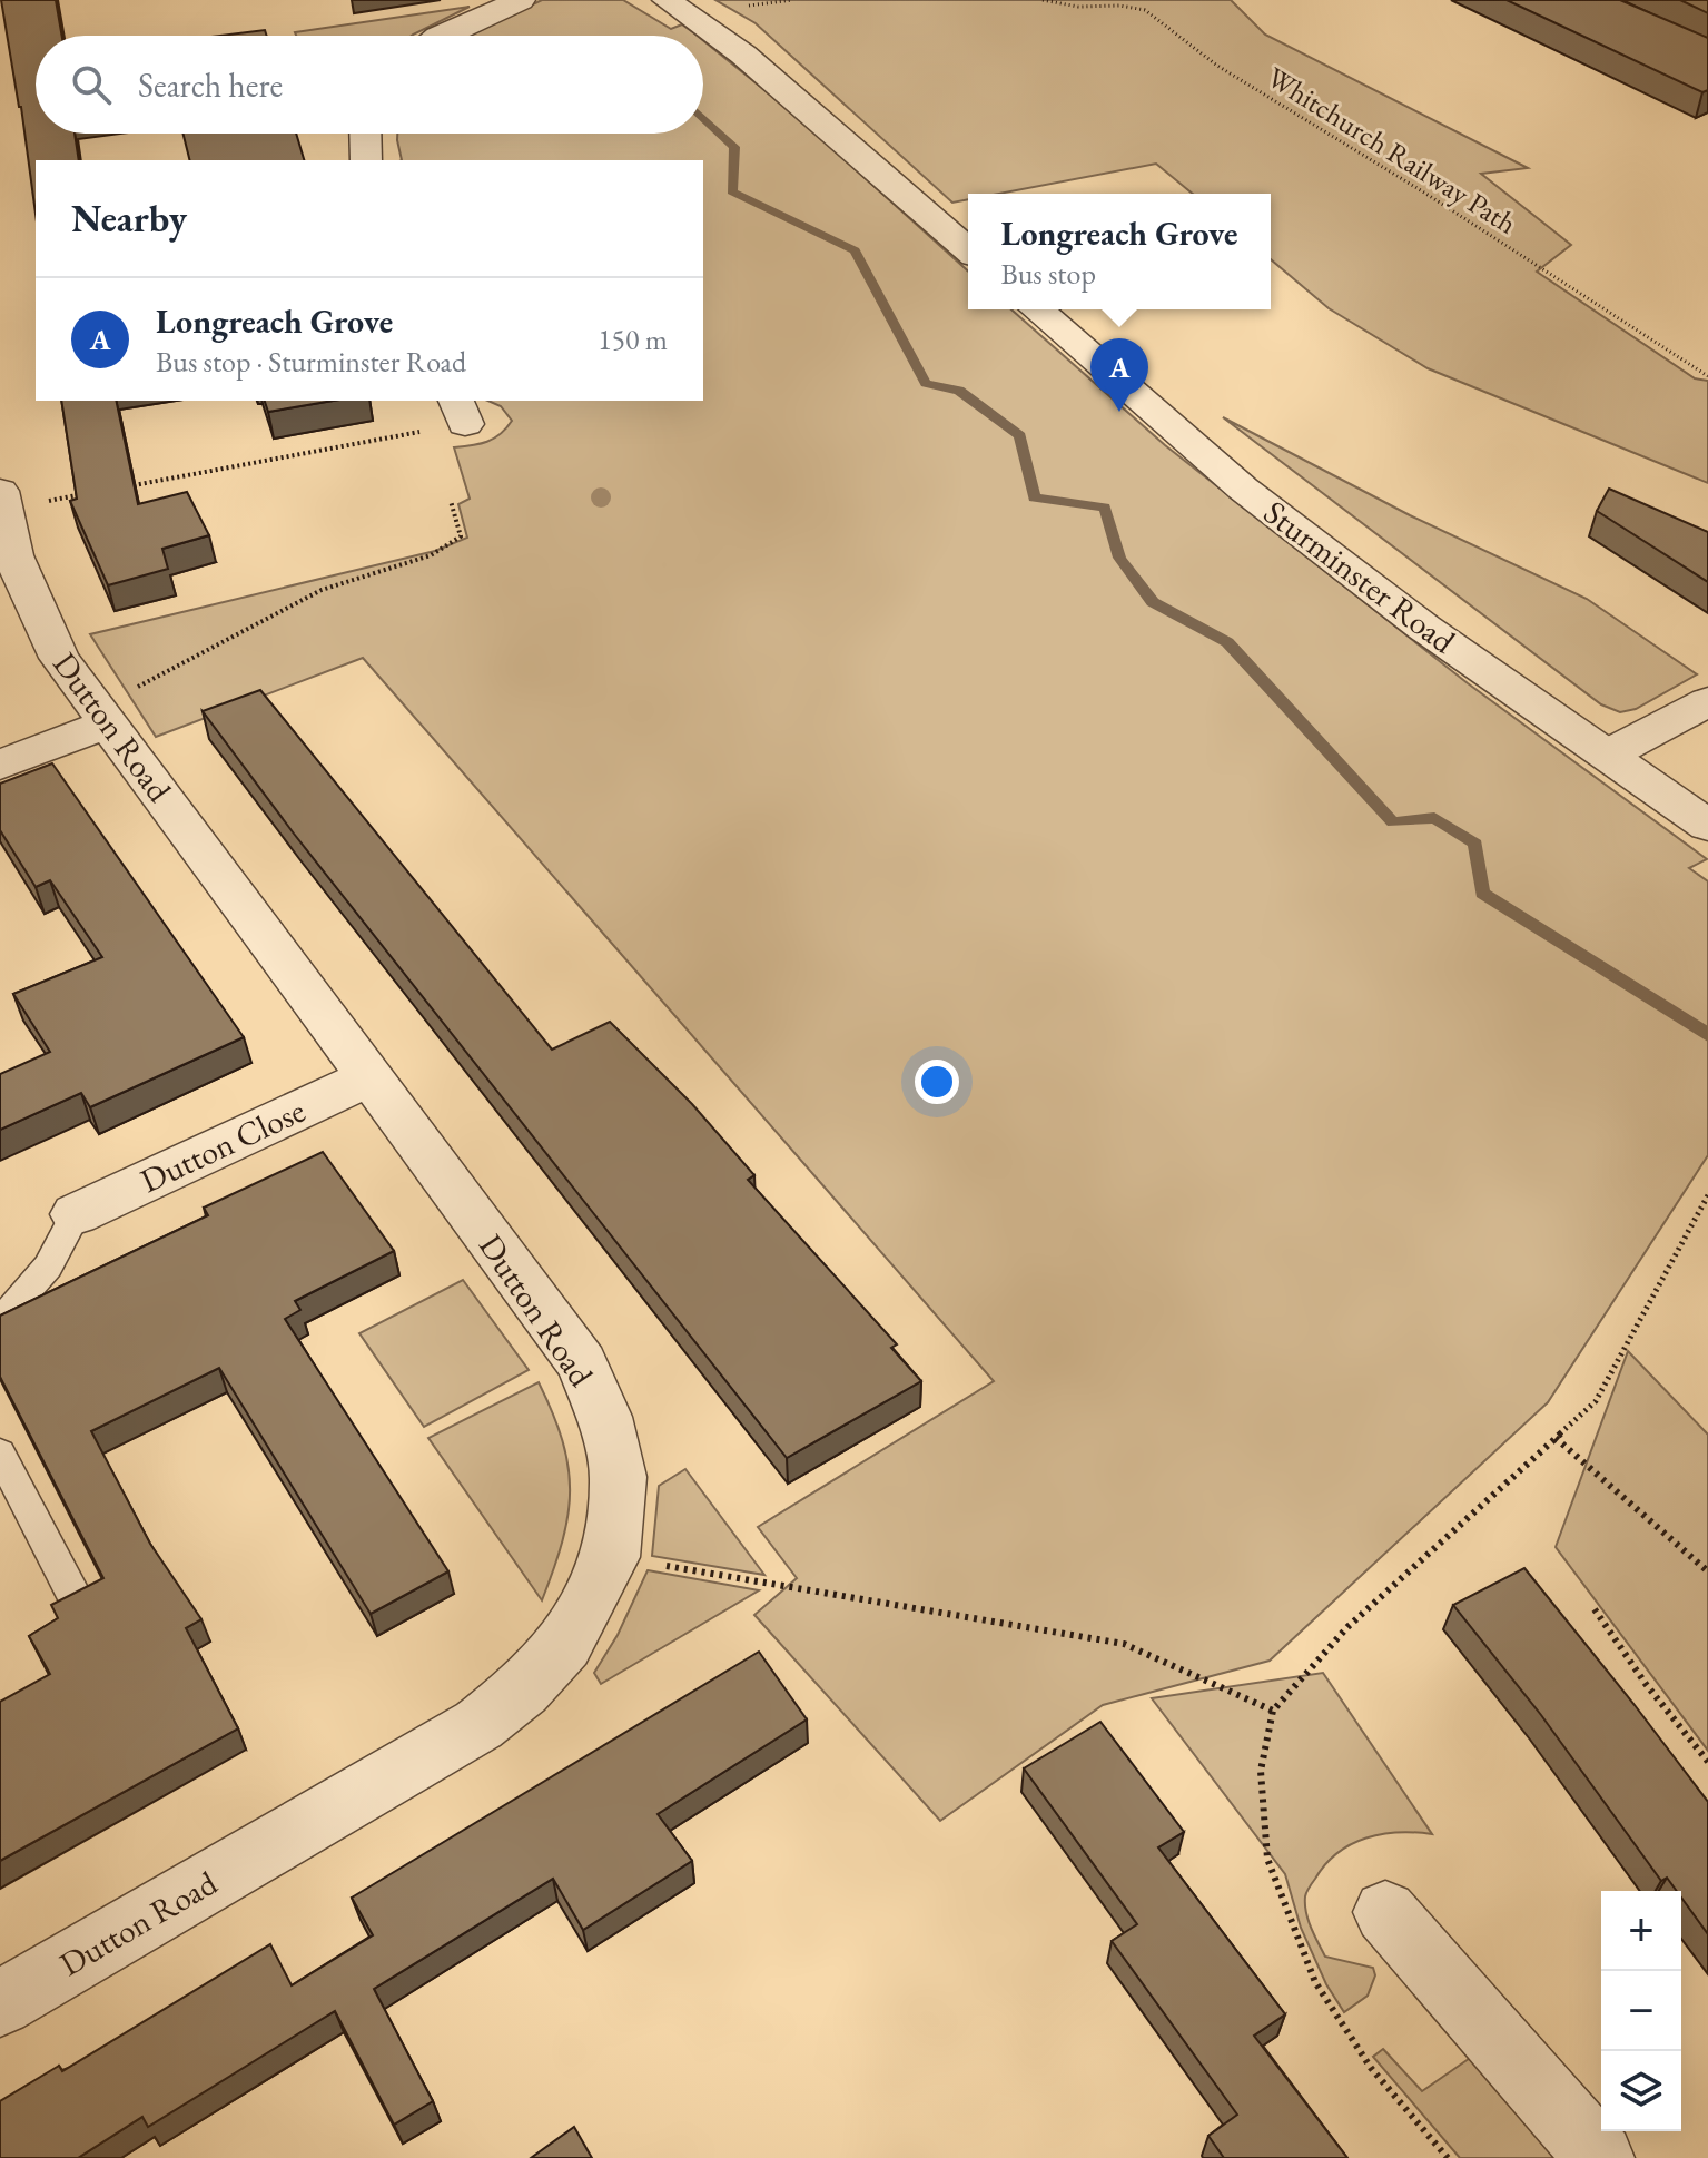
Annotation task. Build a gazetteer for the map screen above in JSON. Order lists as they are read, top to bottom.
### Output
{
  "streets": {
    "street": ["Sturminster Road", "Dutton Road", "Dutton Close"],
    "path": ["Whitchurch Railway Path"]
  },
  "crossings": [
    ["Dutton Road", "Dutton Close"]
  ],
  "page": {
    "search": "Search here",
    "heading": "Nearby",
    "popup": ["Longreach Grove", "Bus stop"],
    "list": [
      {
        "mark": "A",
        "name": "Longreach Grove",
        "note": "Bus stop · Sturminster Road",
        "value": "150 m"
      }
    ],
    "pins": "A",
    "map_buttons": ["+", "−"]
  }
}
